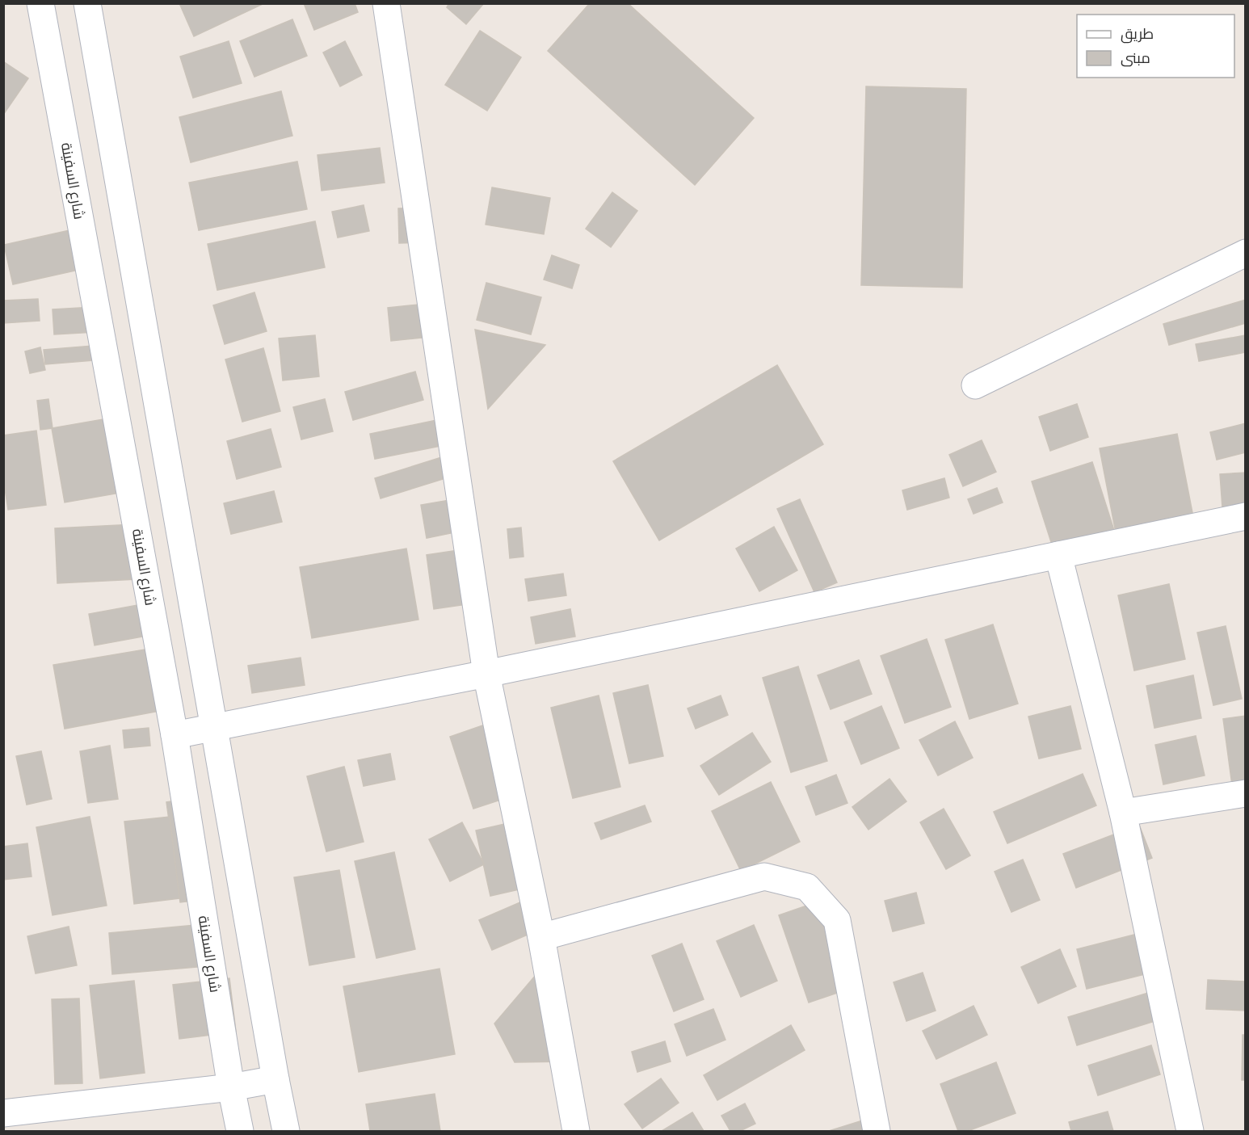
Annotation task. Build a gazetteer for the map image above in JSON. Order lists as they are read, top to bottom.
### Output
{
  "streets": {
    "street": ["شارع السفينة"]
  },
  "legend": ["طريق", "مبنى"]
}
